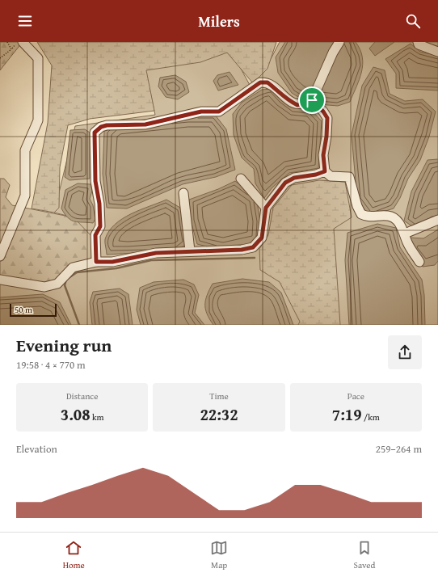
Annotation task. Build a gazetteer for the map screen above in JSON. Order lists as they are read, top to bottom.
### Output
{
  "scale_bar": "50 m",
  "page": {
    "header": "Milers",
    "scale": "50 m",
    "heading": ["Evening run", "19:58 · 4 × 770 m"],
    "stats": [
      ["Distance", "3.08 km"],
      ["Time", "22:32"],
      ["Pace", "7:19 /km"]
    ],
    "chart": ["Elevation", "259–264 m"],
    "tabs": ["Home", "Map", "Saved"]
  }
}
